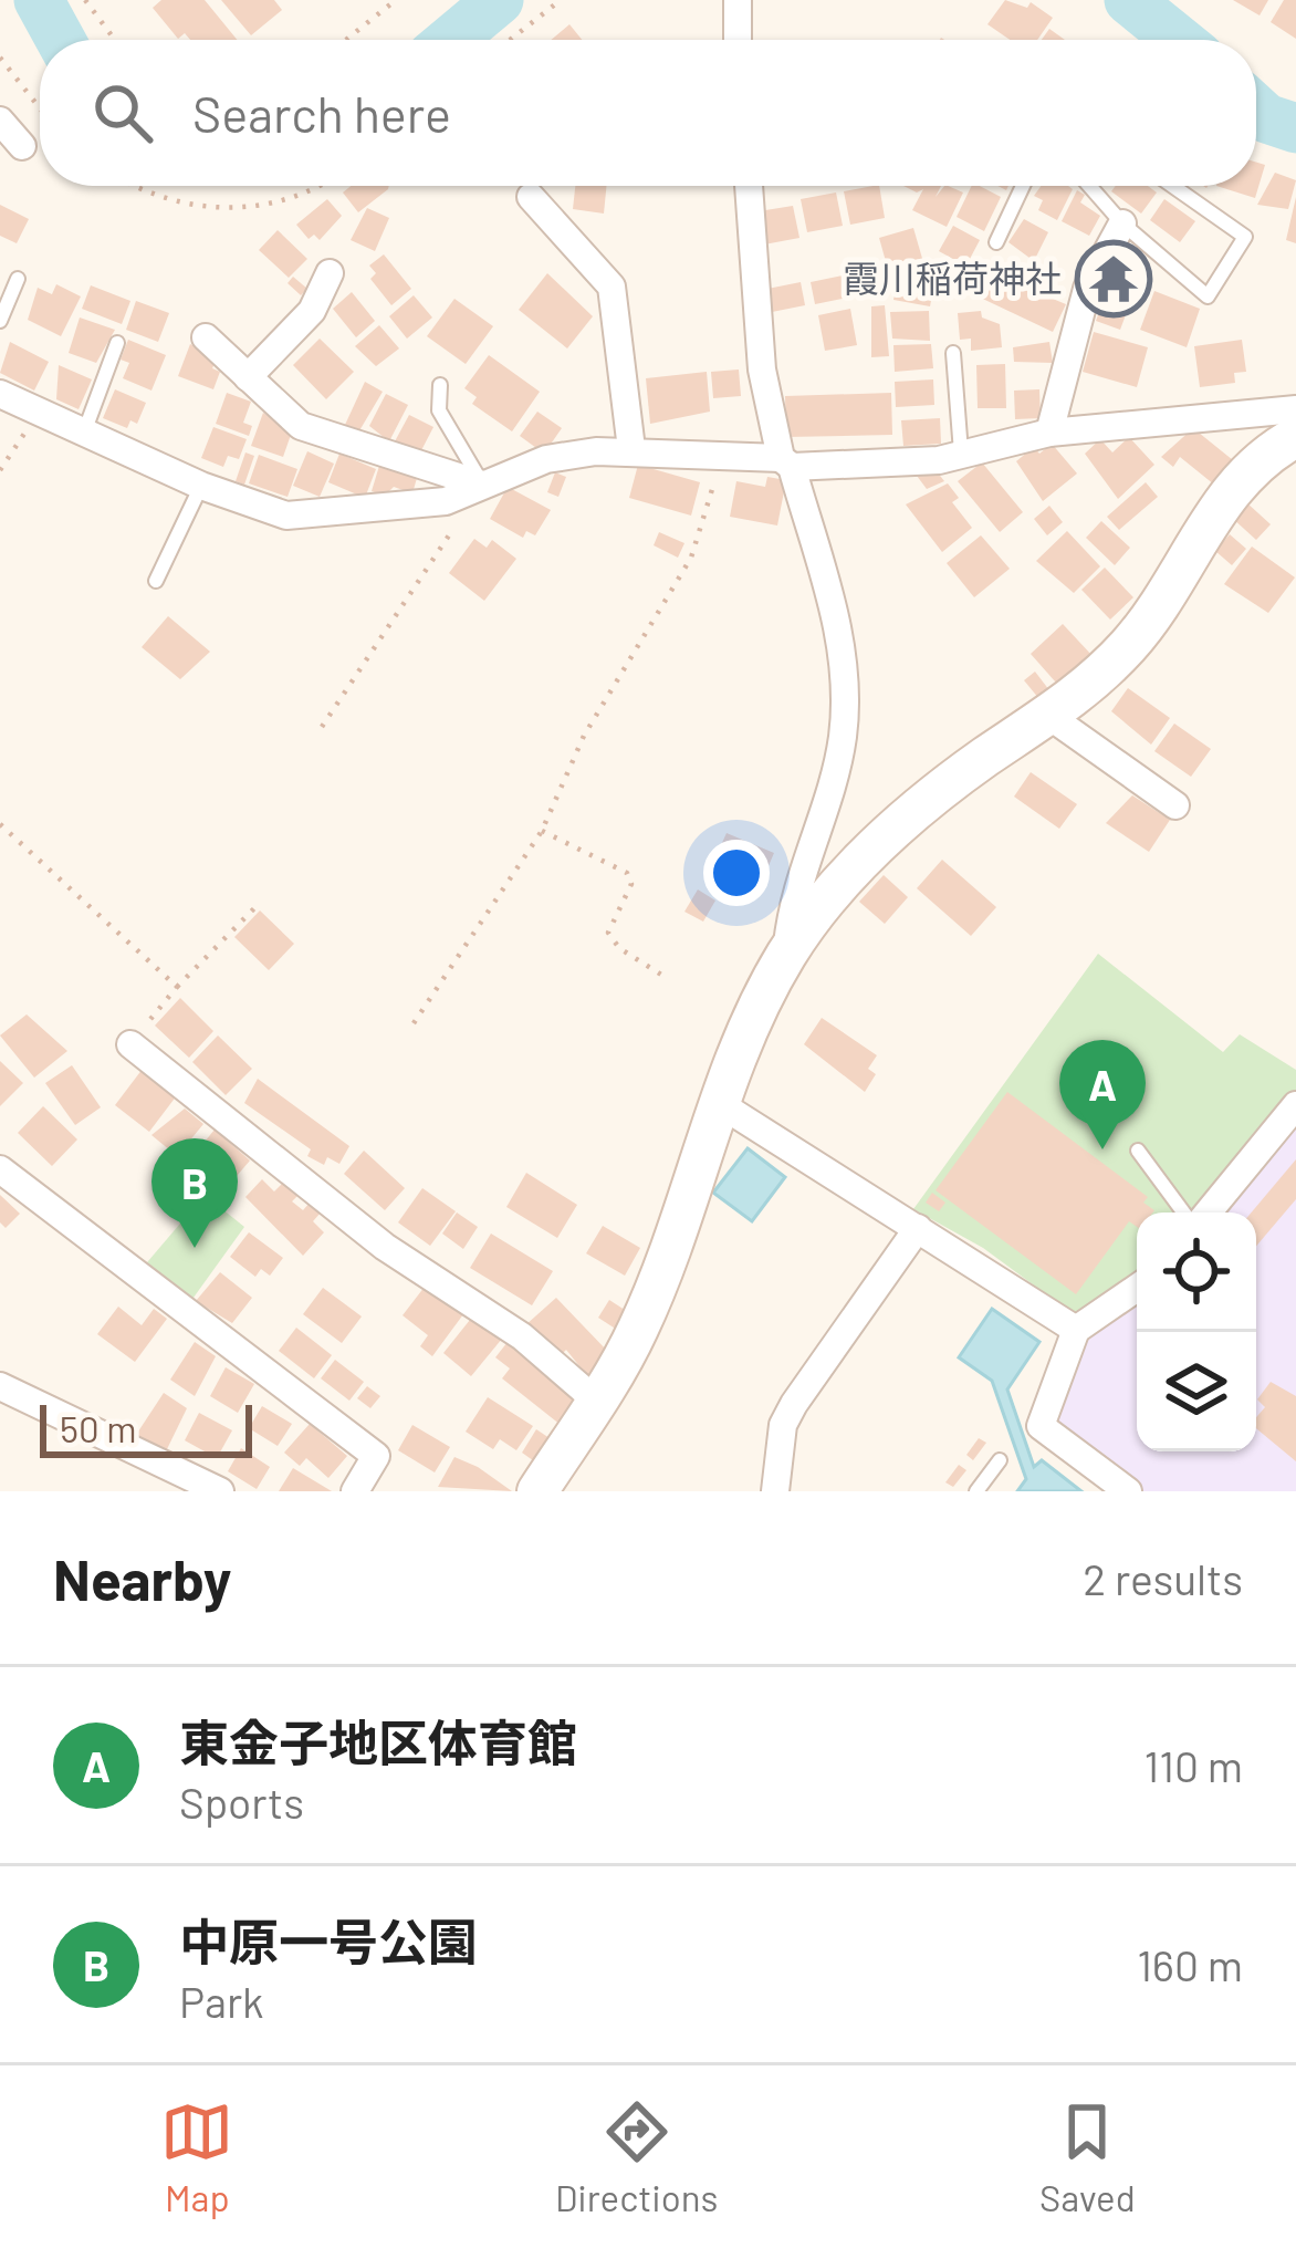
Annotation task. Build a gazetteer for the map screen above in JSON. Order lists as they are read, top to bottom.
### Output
{
  "places": {
    "temple": ["霞川稲荷神社"]
  },
  "scale_bar": "50 m",
  "page": {
    "search": "Search here",
    "pins": ["A", "B"],
    "scale": "50 m",
    "heading": ["Nearby", "2 results"],
    "list": [
      {
        "mark": "A",
        "name": "東金子地区体育館",
        "note": "Sports",
        "value": "110 m"
      },
      {
        "mark": "B",
        "name": "中原一号公園",
        "note": "Park",
        "value": "160 m"
      }
    ],
    "nav": ["Map", "Directions", "Saved"]
  }
}
